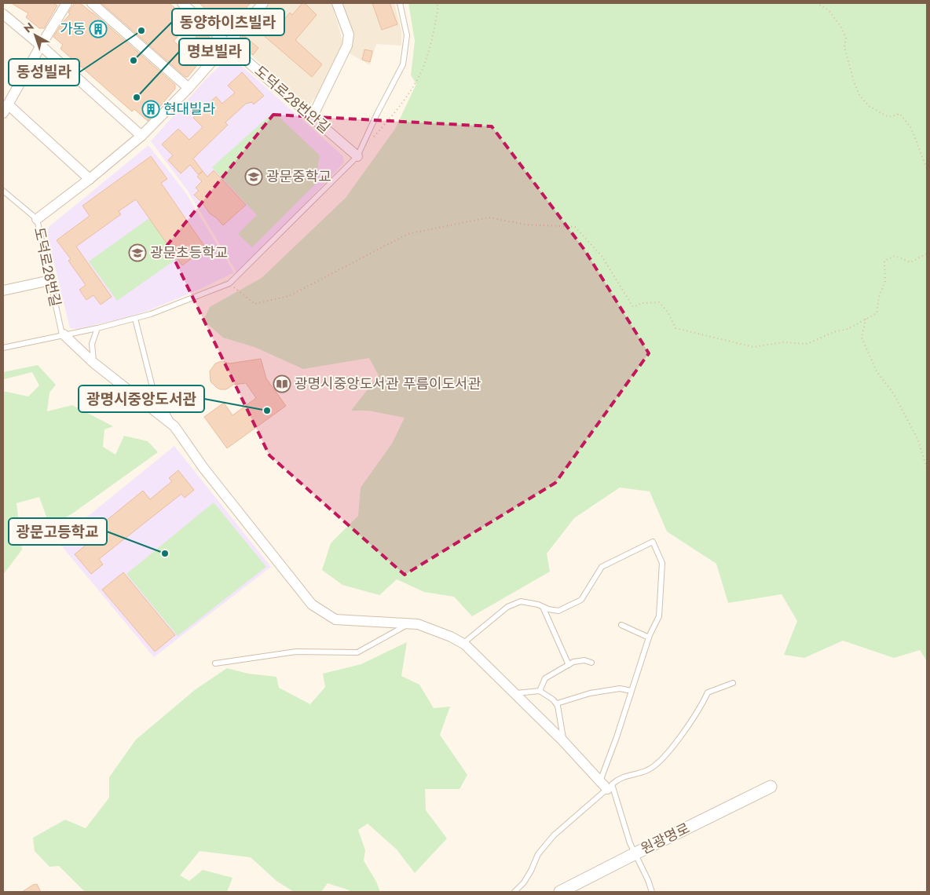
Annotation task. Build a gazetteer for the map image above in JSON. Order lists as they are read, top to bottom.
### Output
{
  "streets": {
    "street": ["도덕로28번안길", "원광명로"],
    "lane": ["도덕로28번길"]
  },
  "places": {
    "building": ["가동", "현대빌라"],
    "other": [
      "동성빌라",
      "동양하이츠빌라",
      "명보빌라",
      "광명시중앙도서관",
      "광문고등학교"
    ],
    "school or university": ["광문중학교", "광문초등학교"],
    "library": ["광명시중앙도서관 푸름이도서관"]
  },
  "north": "top left"
}
